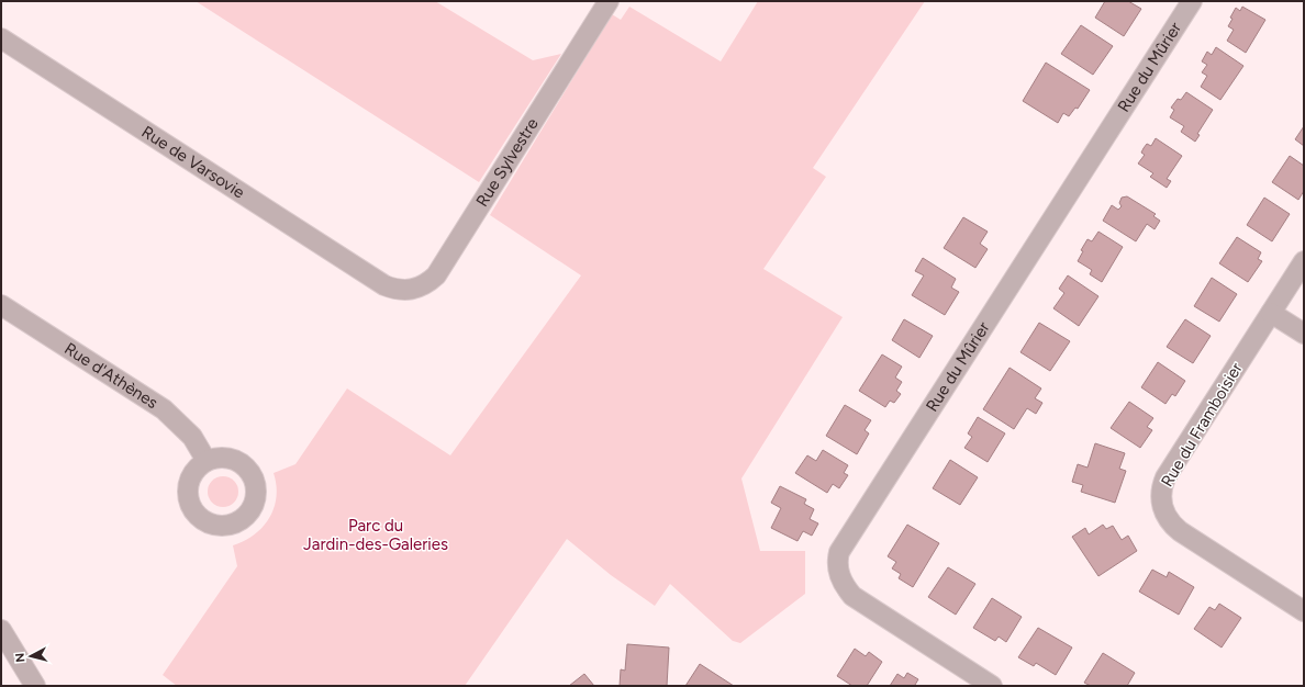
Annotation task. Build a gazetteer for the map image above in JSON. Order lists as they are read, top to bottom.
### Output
{
  "streets": {
    "street": [
      "Rue du Mûrier",
      "Rue de Varsovie",
      "Rue Sylvestre",
      "Rue d'Athènes",
      "Rue du Framboisier"
    ]
  },
  "crossings": [
    ["Rue de Varsovie", "Rue Sylvestre"]
  ],
  "parks": ["Parc du Jardin-des-Galeries"],
  "north": "left"
}
